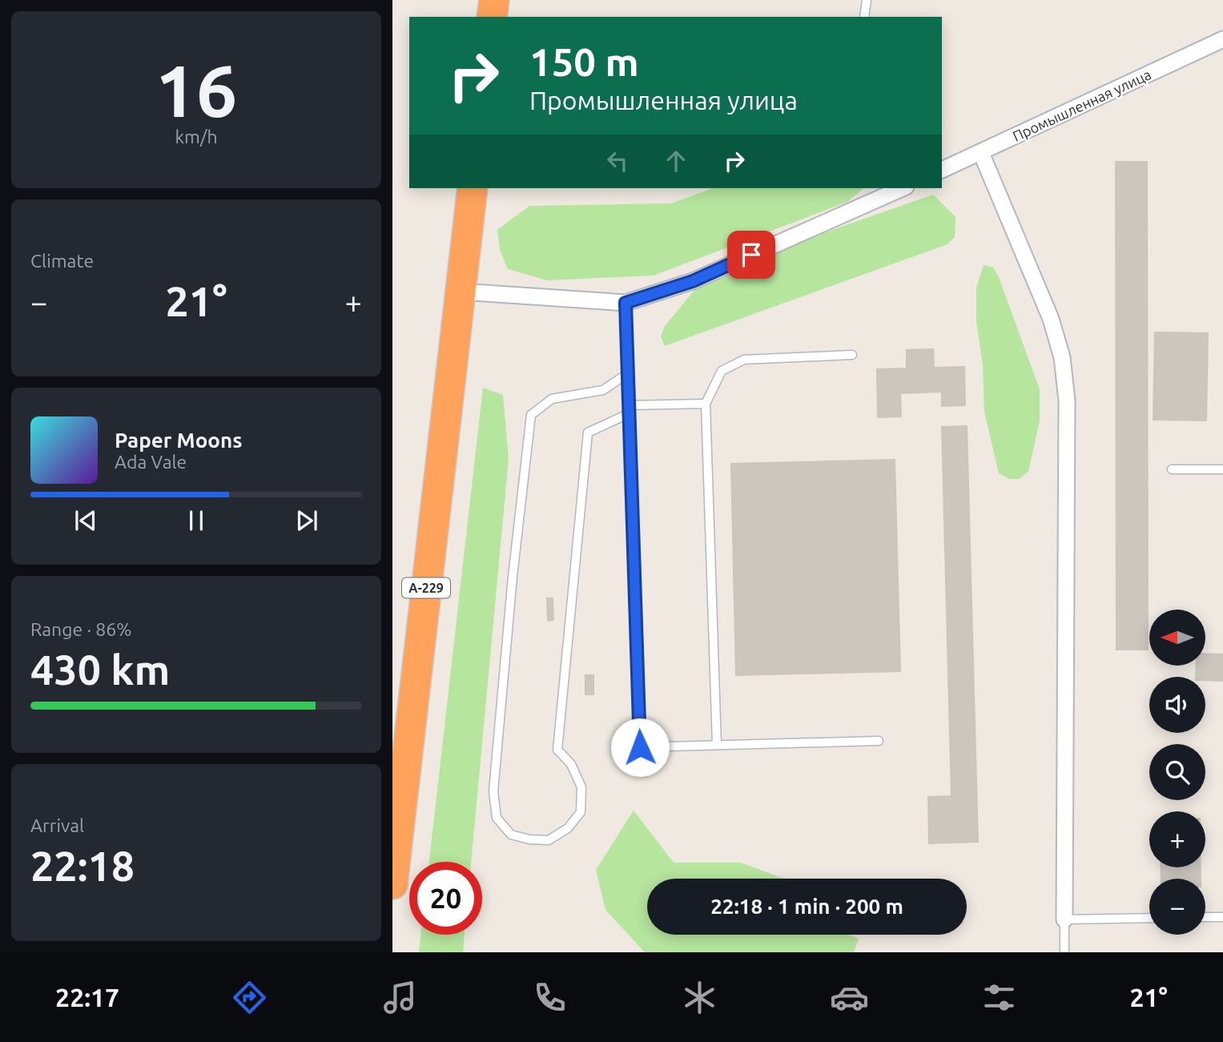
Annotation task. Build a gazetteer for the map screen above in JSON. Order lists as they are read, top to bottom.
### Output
{
  "streets": {
    "highway": ["А-229"],
    "street": ["Промышленная улица"]
  },
  "north": "left",
  "page": {
    "tile": [
      ["16", "km/h"],
      "Climate",
      ["Range · 86%", "430 km"],
      ["Arrival", "22:18"]
    ],
    "turn": ["150 m", "Промышленная улица"],
    "heat": ["−", "21°", "+"],
    "song": ["Paper Moons", "Ada Vale"],
    "map_buttons": ["+", "−"],
    "limit": "20",
    "trip": "22:18 · 1 min · 200 m",
    "tabs": ["22:17", "21°"]
  }
}
